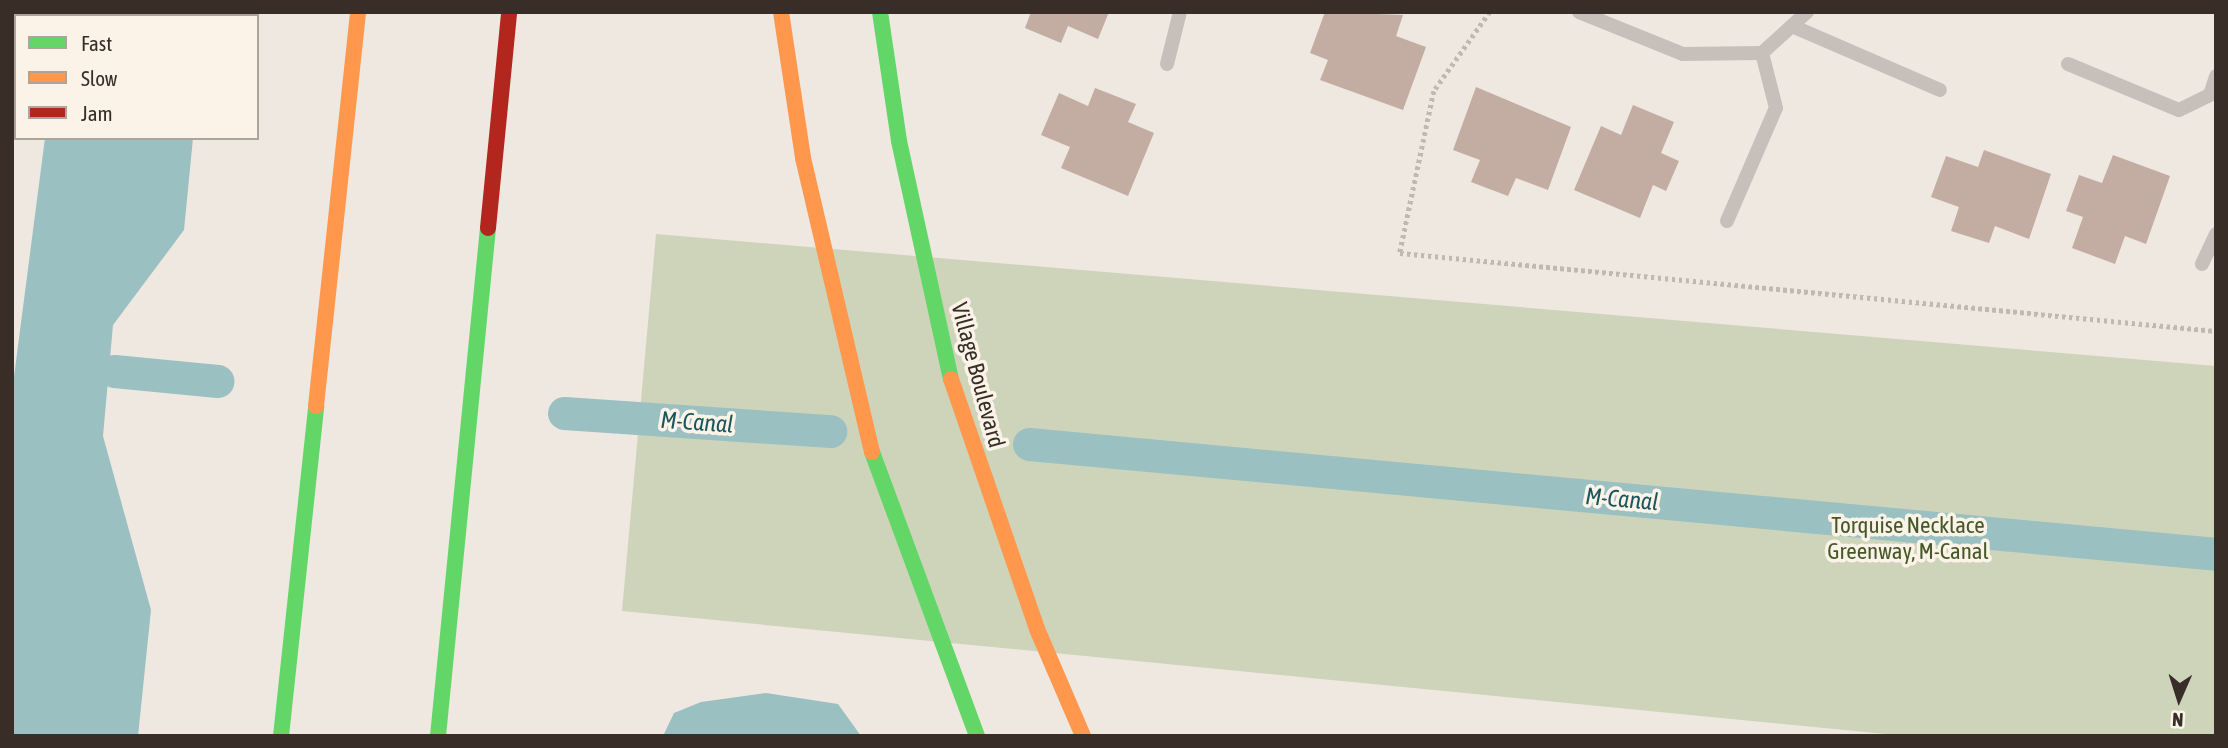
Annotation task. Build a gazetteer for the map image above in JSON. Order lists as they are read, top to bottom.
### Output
{
  "streets": {
    "main road": ["Village Boulevard"]
  },
  "water": ["M-Canal"],
  "parks": ["Torquise Necklace Greenway, M-Canal"],
  "legend": ["Fast", "Slow", "Jam"],
  "north": "bottom"
}
